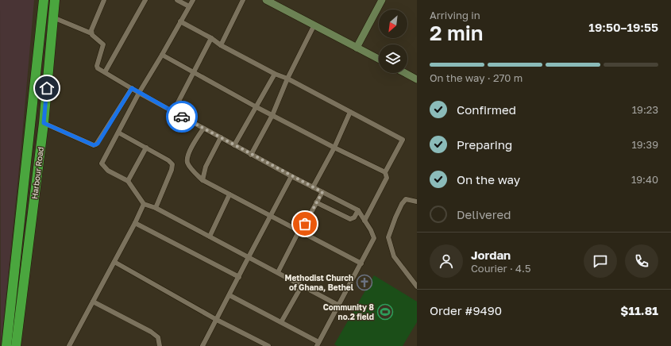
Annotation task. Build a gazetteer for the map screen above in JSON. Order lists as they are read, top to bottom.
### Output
{
  "streets": {
    "highway": ["Harbour Road"]
  },
  "places": {
    "church": ["Methodist Church of Ghana, Bethel"],
    "sports": ["Community 8 no.2 field"]
  },
  "north": "bottom left",
  "page": {
    "heading": ["2 min", "Arriving in", "19:50–19:55"],
    "panel": [
      "Jordan",
      "Courier · 4.5",
      "Order #9490",
      "$11.81"
    ],
    "bar": "On the way · 270 m",
    "list": [
      ["Confirmed", "19:23"],
      ["Preparing", "19:39"],
      ["On the way", "19:40"],
      "Delivered"
    ]
  }
}
